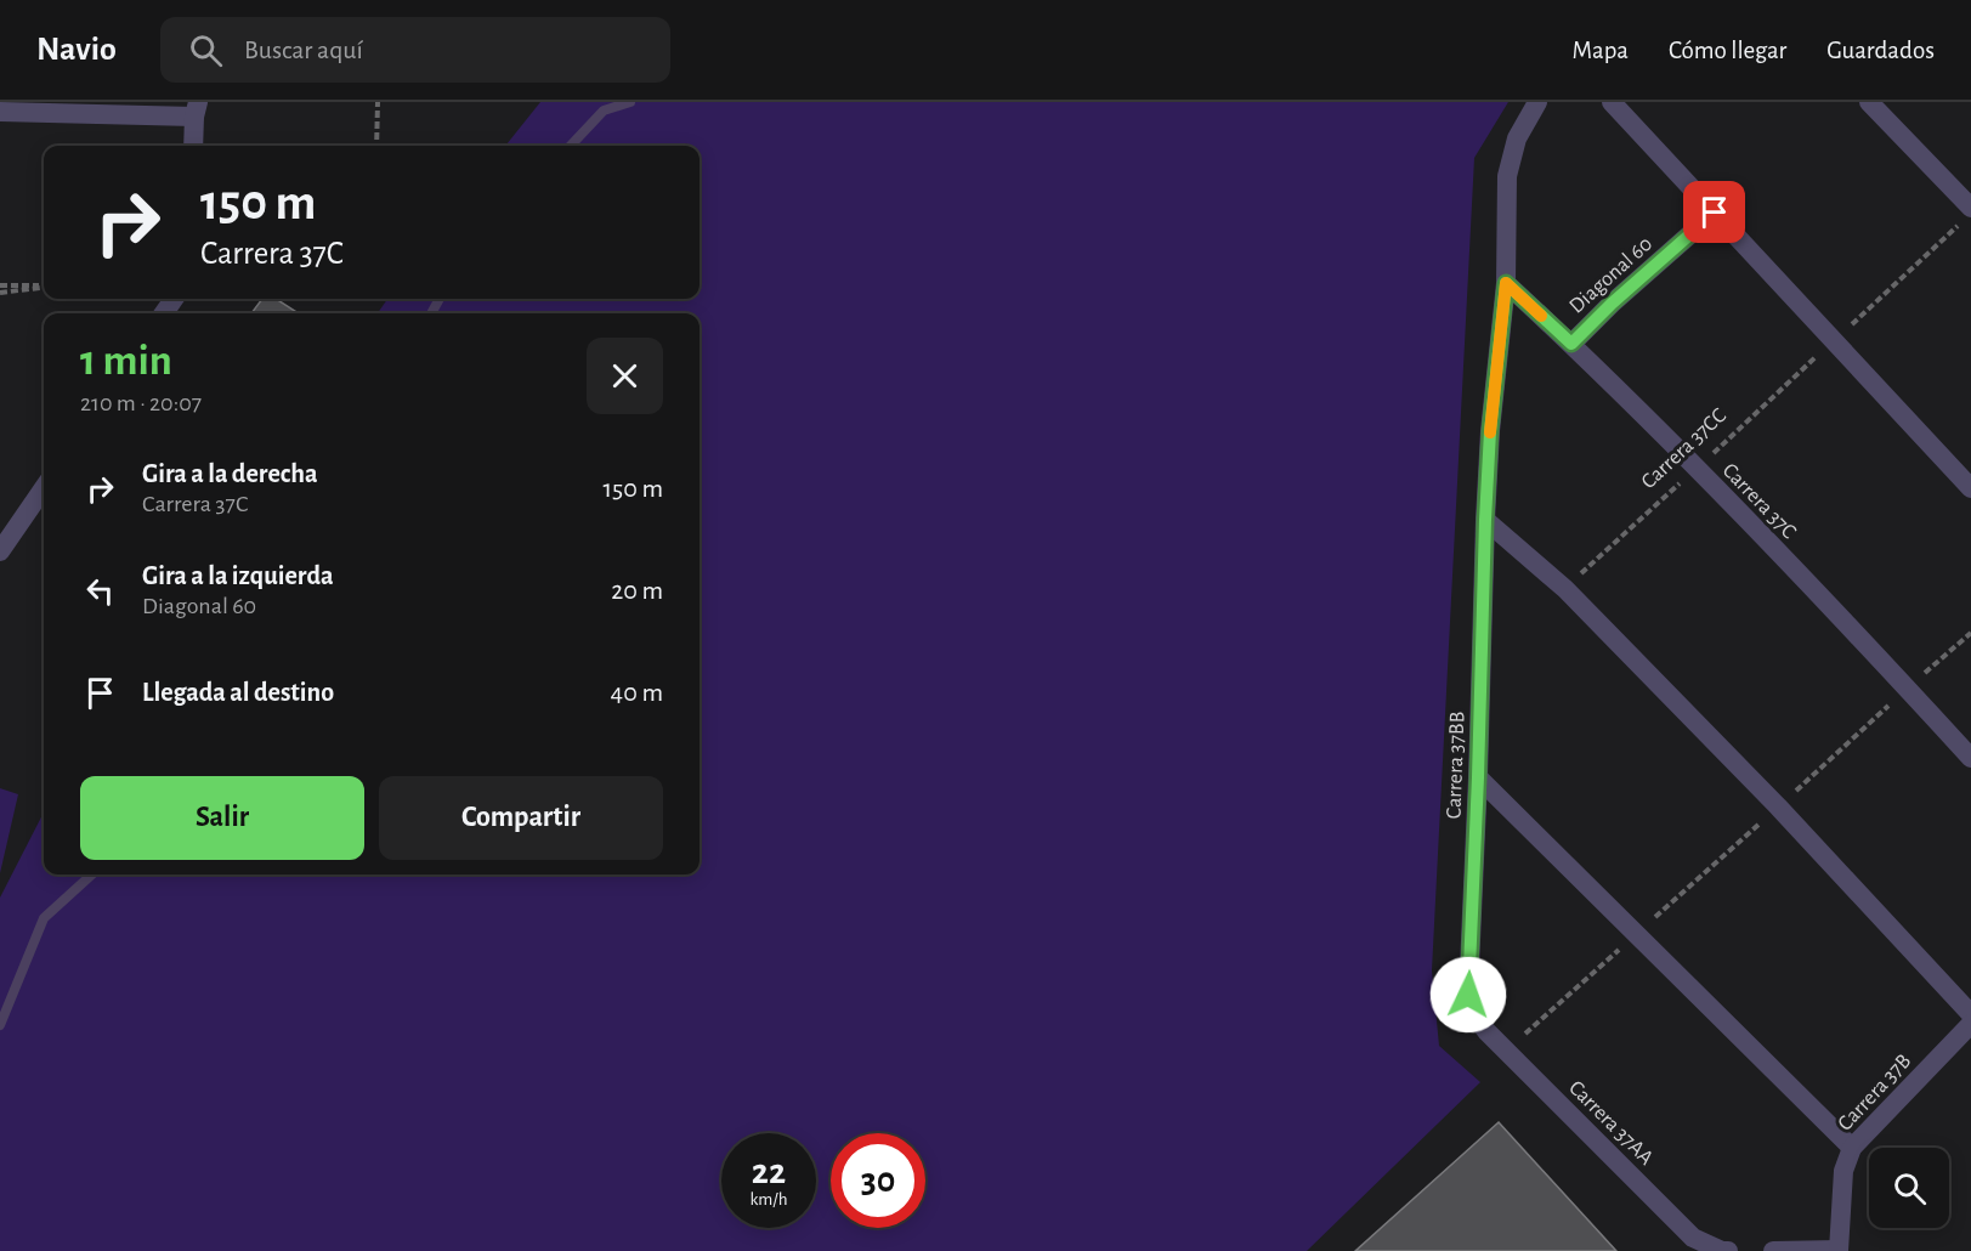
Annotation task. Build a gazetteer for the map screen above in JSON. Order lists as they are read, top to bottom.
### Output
{
  "streets": {
    "street": [
      "Diagonal 60",
      "Carrera 37C",
      "Carrera 37BB",
      "Carrera 37B",
      "Carrera 37AA"
    ],
    "path": ["Carrera 37CC"]
  },
  "crossings": [
    ["Diagonal 60", "Carrera 37C"],
    ["Carrera 37CC", "Carrera 37C"],
    ["Carrera 37C", "Carrera 37BB"],
    ["Carrera 37BB", "Carrera 37AA"]
  ],
  "page": {
    "header": "Navio",
    "search": "Buscar aquí",
    "nav": ["Mapa", "Cómo llegar", "Guardados"],
    "turn": ["150 m", "Carrera 37C"],
    "heading": ["1 min", "210 m · 20:07"],
    "list": [
      {
        "name": "Gira a la derecha",
        "note": "Carrera 37C",
        "value": "150 m"
      },
      {
        "name": "Gira a la izquierda",
        "note": "Diagonal 60",
        "value": "20 m"
      },
      {
        "name": "Llegada al destino",
        "value": "40 m"
      }
    ],
    "buttons": ["Salir", "Compartir"],
    "speed": "22 km/h",
    "limit": "30"
  }
}
